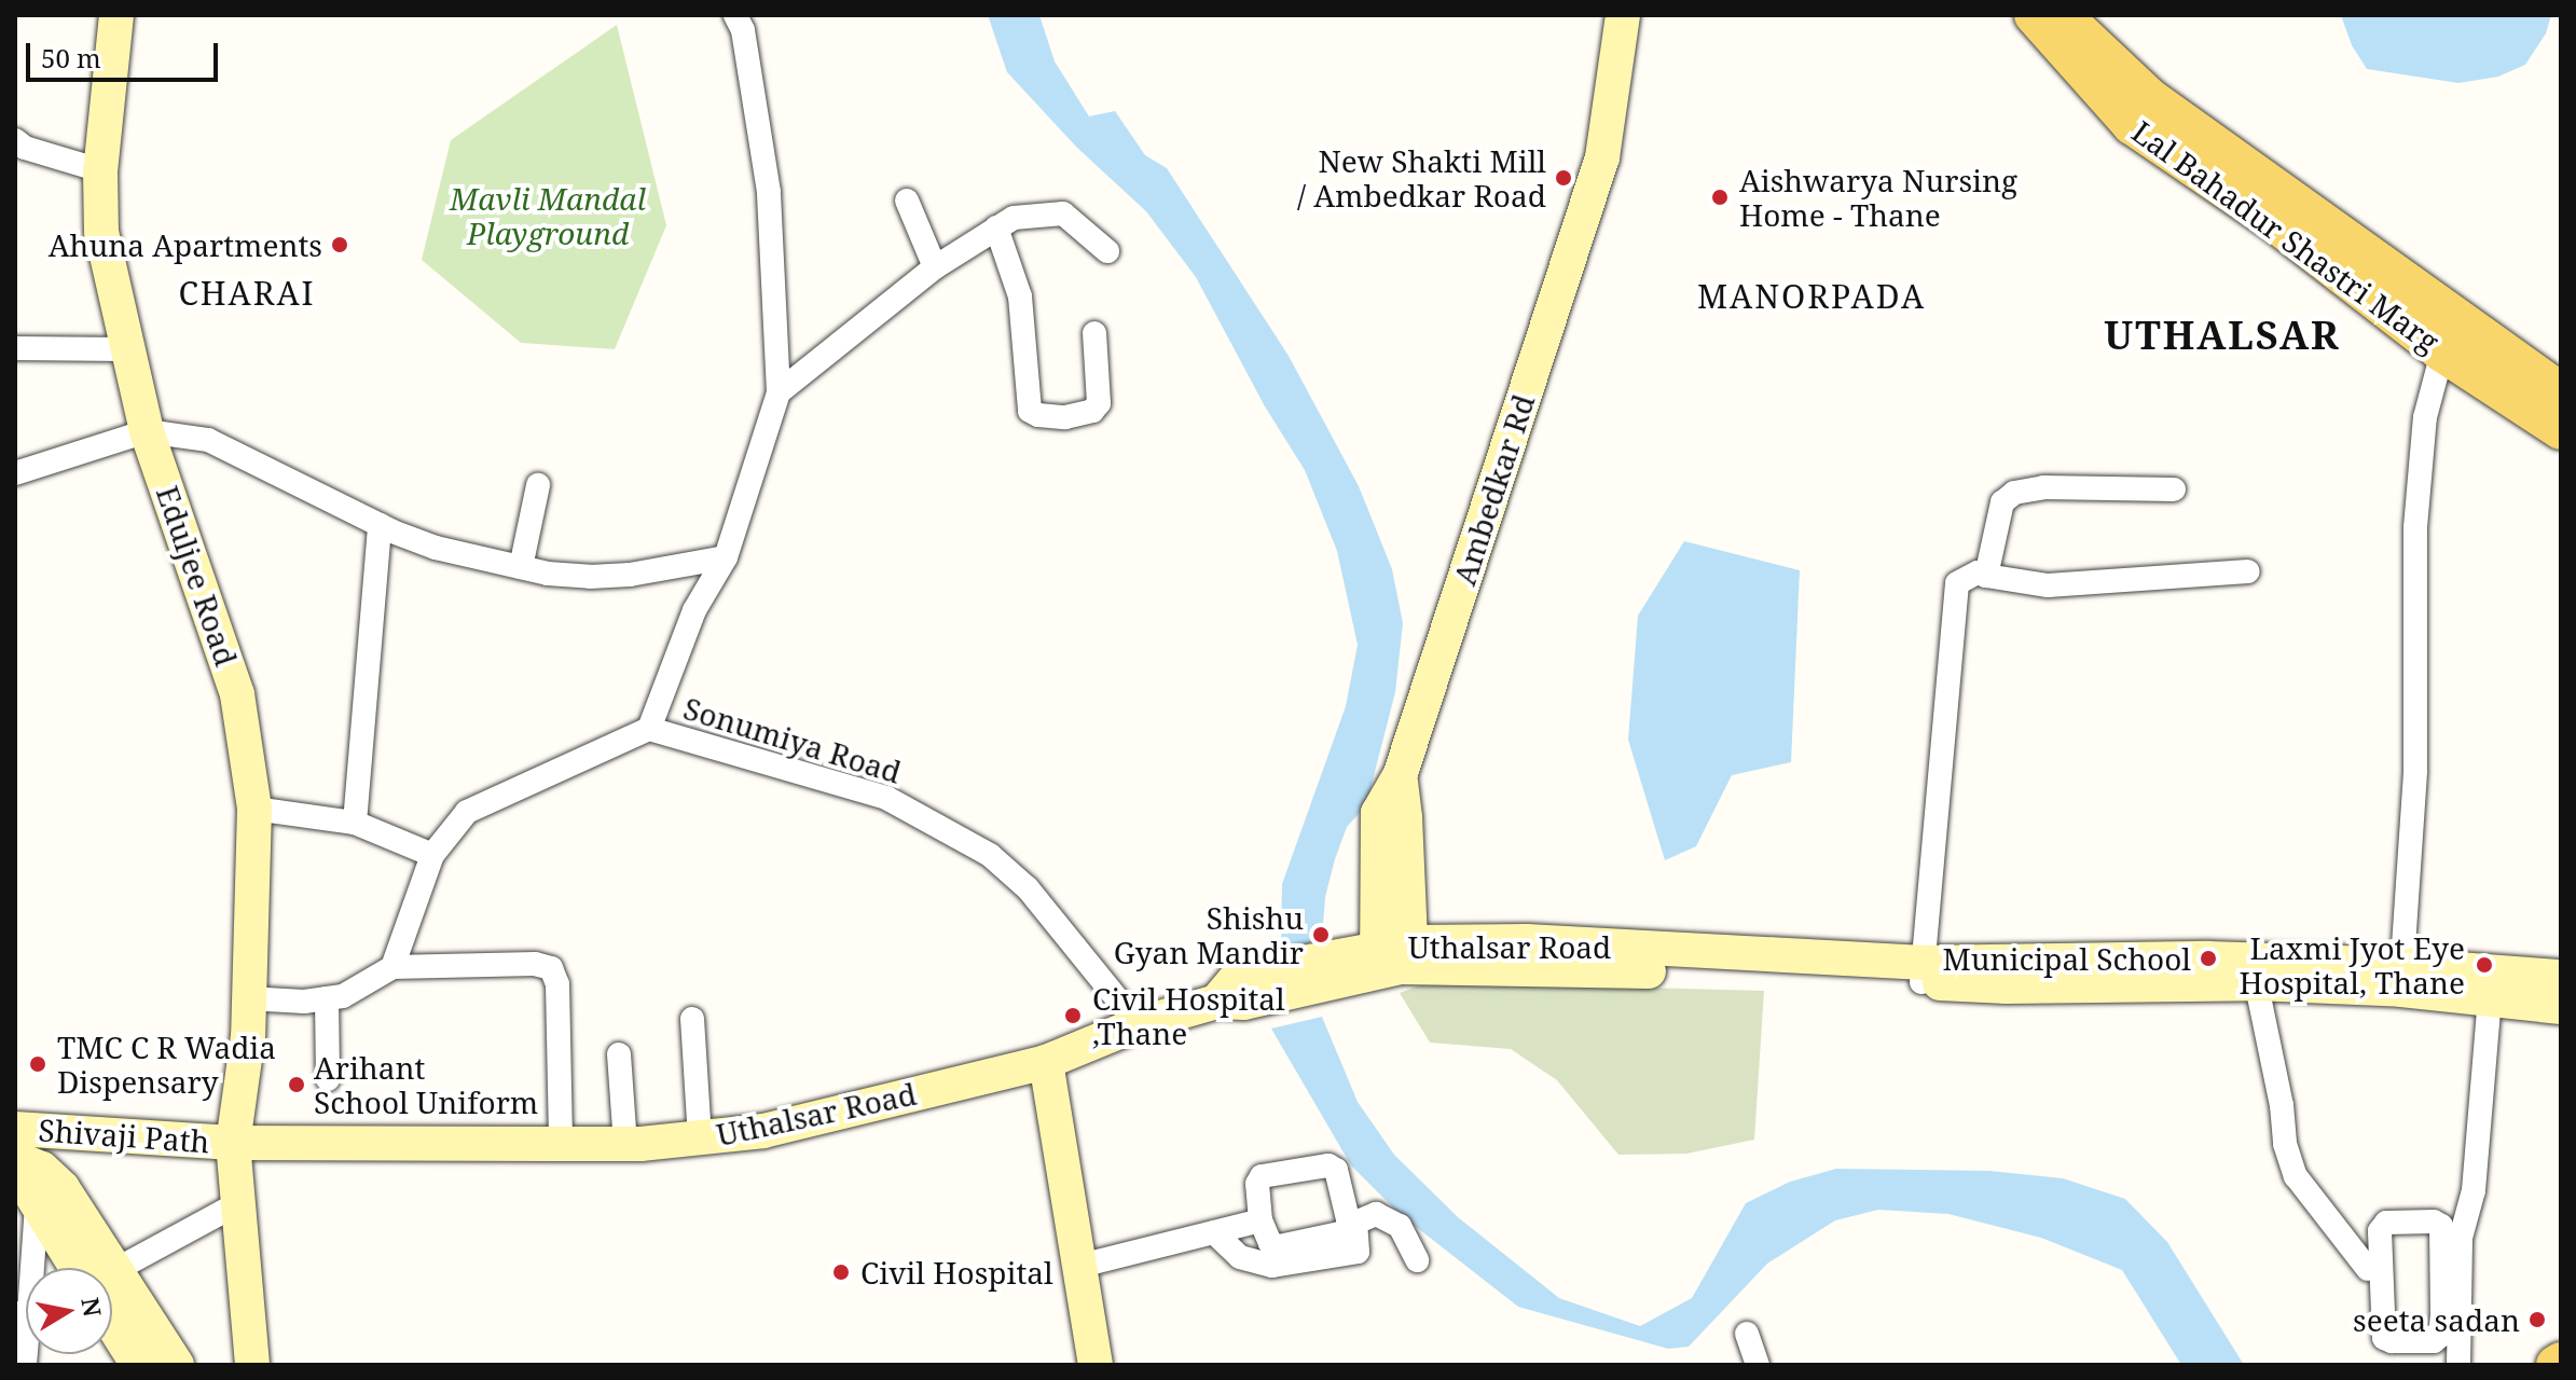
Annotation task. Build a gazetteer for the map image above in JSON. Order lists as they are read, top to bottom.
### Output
{
  "streets": {
    "main road": ["Lal Bahadur Shastri Marg"],
    "street": [
      "Ambedkar Rd",
      "Eduljee Road",
      "Sonumiya Road",
      "Uthalsar Road",
      "Shivaji Path"
    ]
  },
  "crossings": [
    ["Ambedkar Rd", "Uthalsar Road"],
    ["Eduljee Road", "Uthalsar Road"],
    ["Eduljee Road", "Shivaji Path"],
    ["Sonumiya Road", "Uthalsar Road"],
    ["Uthalsar Road", "Shivaji Path"]
  ],
  "districts": ["CHARAI", "MANORPADA", "UTHALSAR"],
  "parks": ["Mavli Mandal Playground"],
  "places": [
    "New Shakti Mill / Ambedkar Road",
    "Aishwarya Nursing Home - Thane",
    "Ahuna Apartments",
    "Shishu Gyan Mandir",
    "Municipal School",
    "Laxmi Jyot Eye Hospital, Thane",
    "Civil Hospital ,Thane",
    "TMC C R Wadia Dispensary",
    "Arihant School Uniform",
    "Civil Hospital",
    "seeta sadan"
  ],
  "scale_bar": "50 m",
  "north": "right"
}
